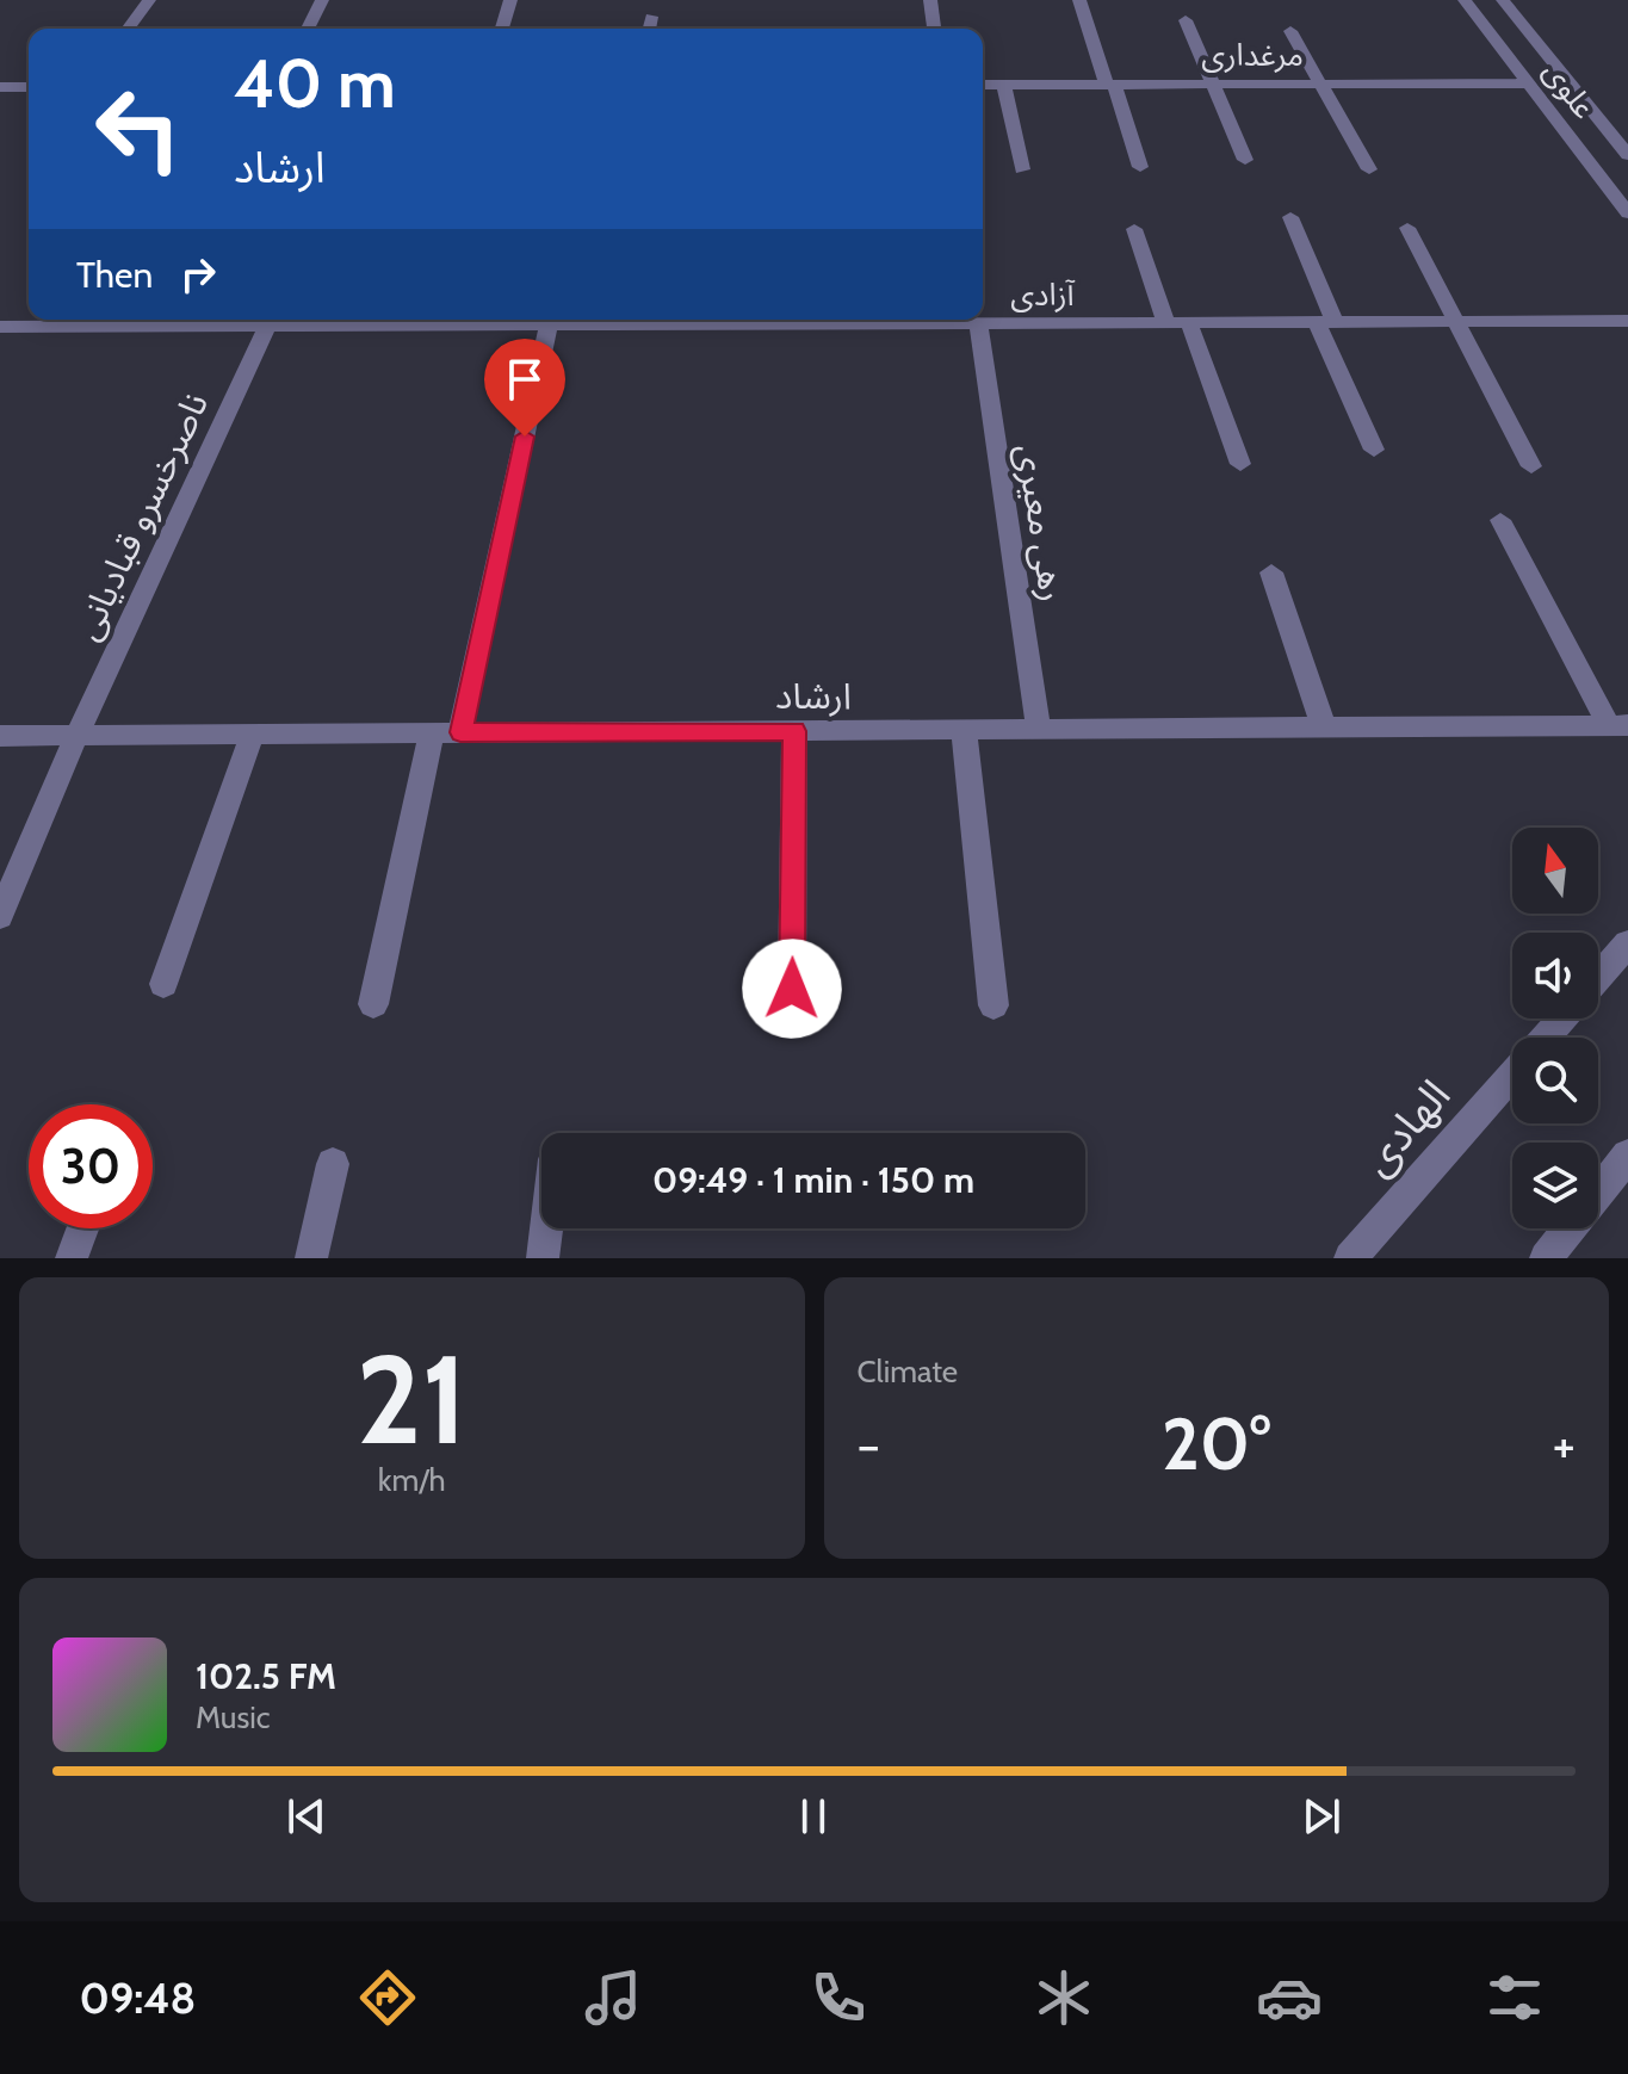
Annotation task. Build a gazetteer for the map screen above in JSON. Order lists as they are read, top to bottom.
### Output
{
  "streets": {
    "street": [
      "مرغداری",
      "علوی",
      "آزادی",
      "ناصرخسرو قبادیانی",
      "رهی معیری",
      "ارشاد",
      "الهادی"
    ]
  },
  "crossings": [
    ["مرغداری", "علوی"],
    ["آزادی", "ناصرخسرو قبادیانی"],
    ["آزادی", "رهی معیری"],
    ["ناصرخسرو قبادیانی", "ارشاد"],
    ["رهی معیری", "ارشاد"]
  ],
  "north": "top",
  "page": {
    "turn": ["40 m", "ارشاد"],
    "then": "Then",
    "limit": "30",
    "trip": "09:49 · 1 min · 150 m",
    "tile": [
      ["21", "km/h"],
      "Climate"
    ],
    "heat": ["−", "20°", "+"],
    "song": ["102.5 FM", "Music"],
    "tabs": "09:48"
  }
}
